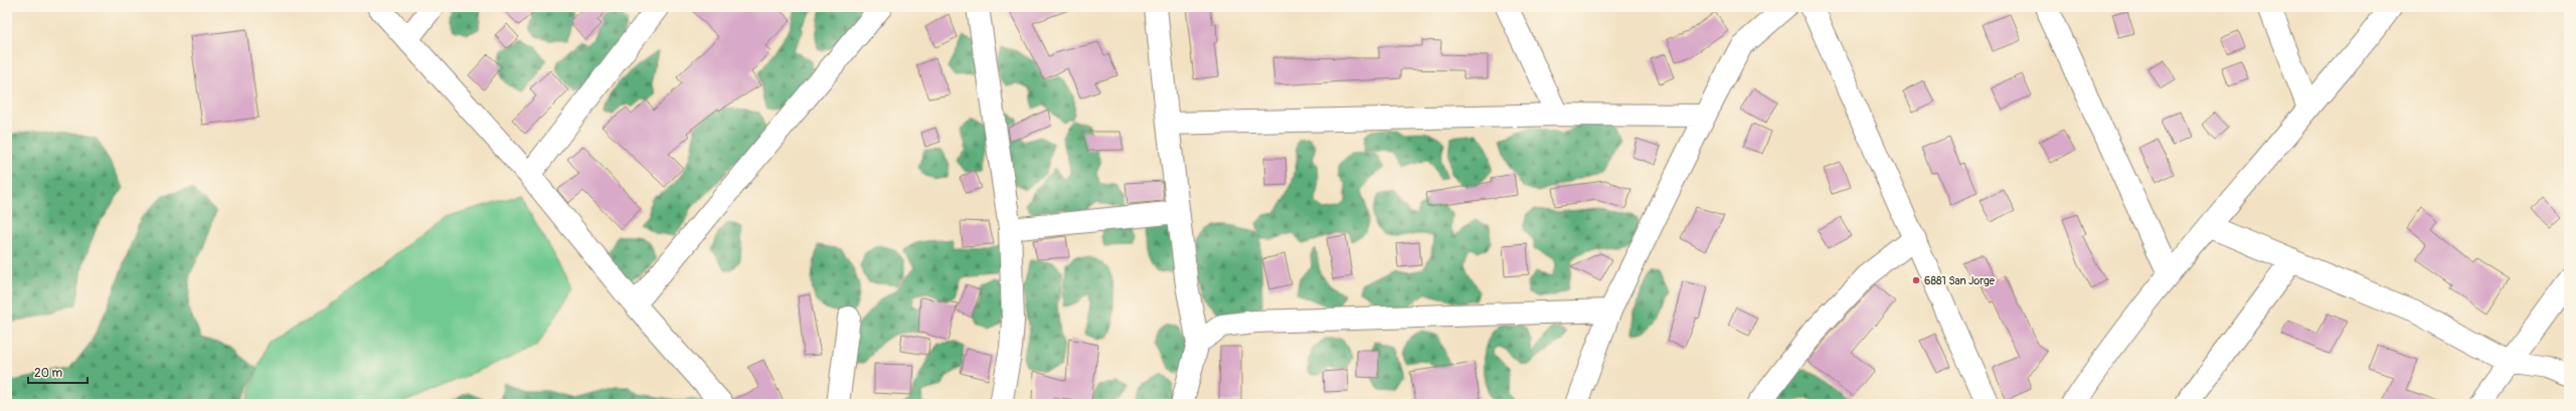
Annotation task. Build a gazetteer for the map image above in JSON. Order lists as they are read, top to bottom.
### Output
{
  "places": ["6881 San Jorge"],
  "scale_bar": "20 m"
}
